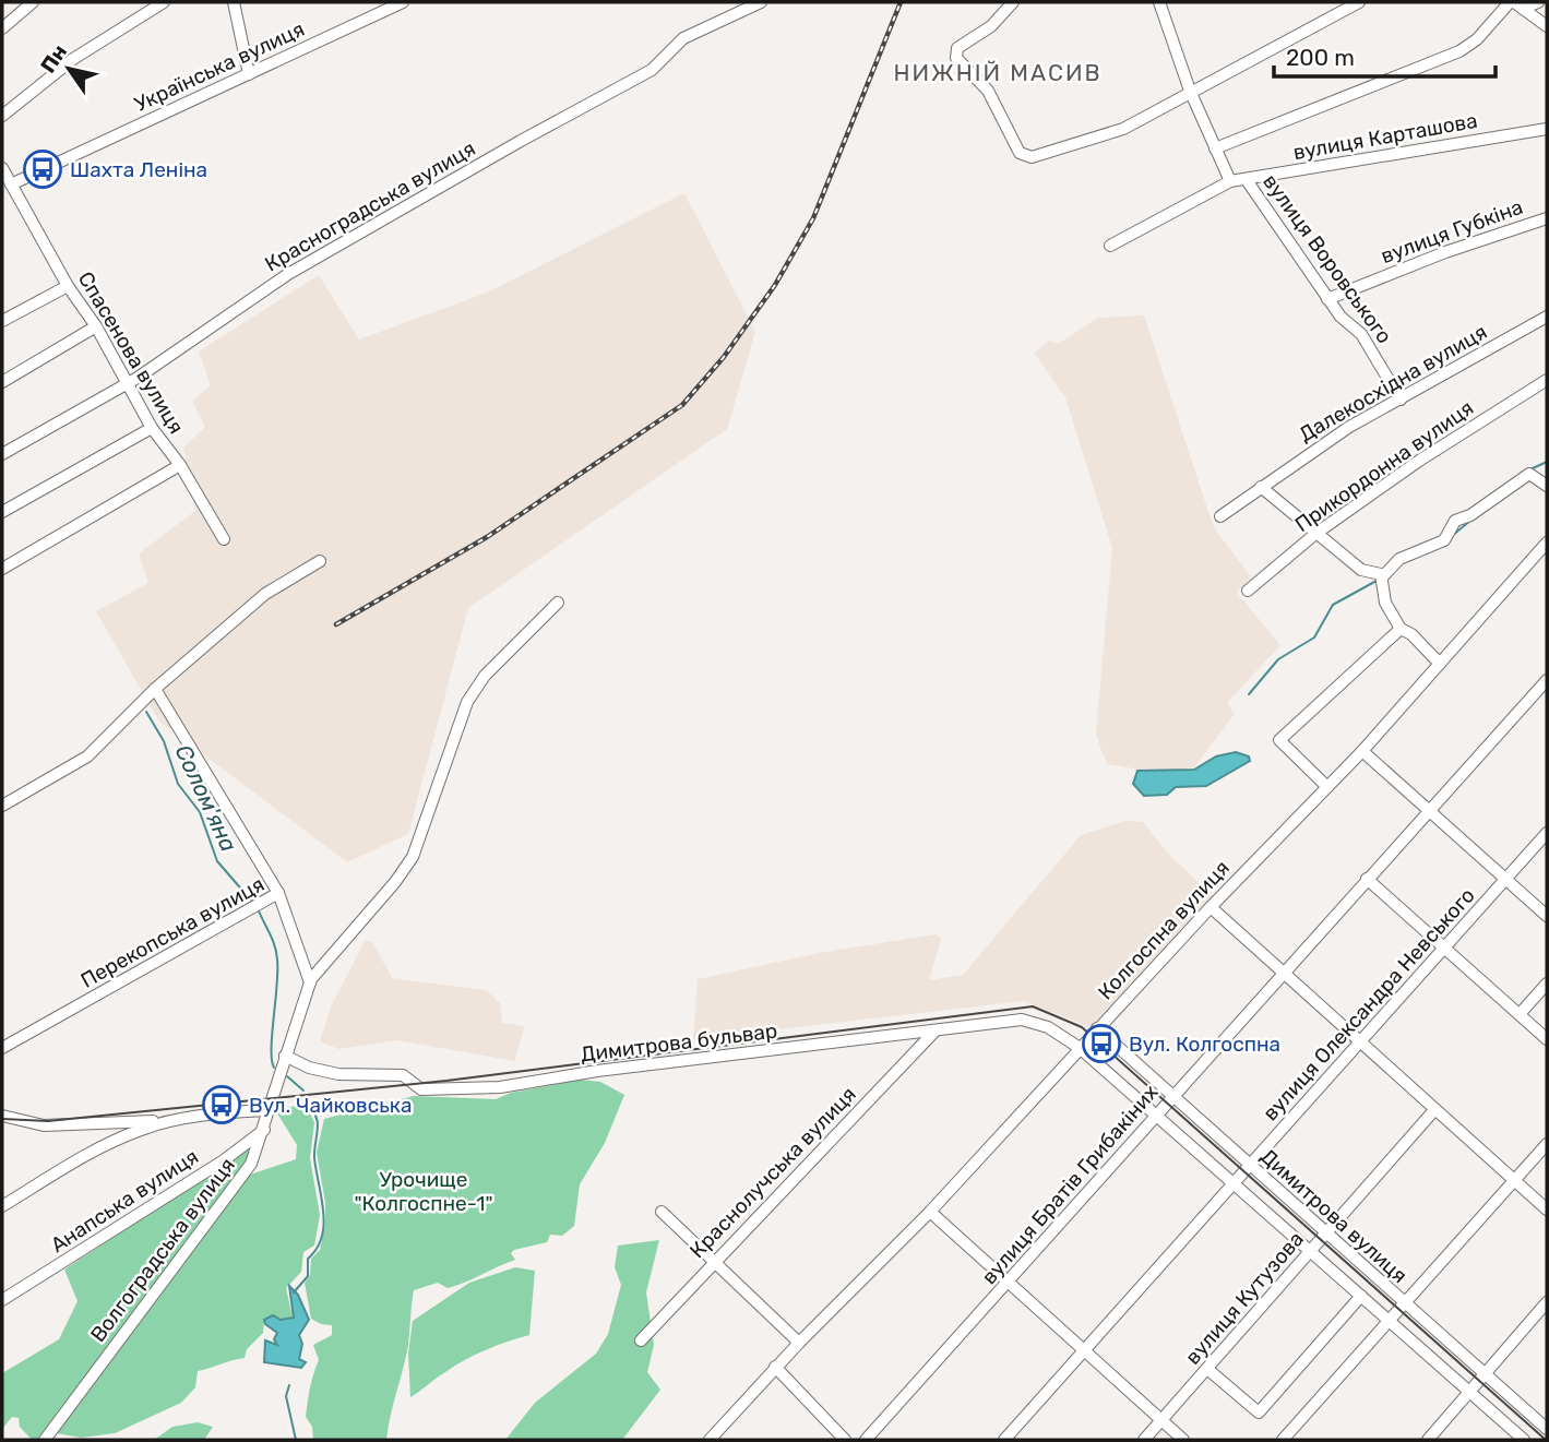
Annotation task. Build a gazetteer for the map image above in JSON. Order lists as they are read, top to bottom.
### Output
{
  "streets": {
    "street": [
      "Українська вулиця",
      "вулиця Карташова",
      "Красноградська вулиця",
      "вулиця Губкіна",
      "вулиця Воровського",
      "Спасенова вулиця",
      "Далекосхідна вулиця",
      "Прикордонна вулиця",
      "Колгоспна вулиця",
      "Перекопська вулиця",
      "вулиця Олександра Невського",
      "Димитрова бульвар",
      "Краснолучська вулиця",
      "вулиця Братів Грибакіних",
      "Анапська вулиця",
      "Димитрова вулиця",
      "Волгоградська вулиця",
      "вулиця Кутузова"
    ]
  },
  "crossings": [
    ["Українська вулиця", "Спасенова вулиця"],
    ["вулиця Карташова", "вулиця Воровського"],
    ["Красноградська вулиця", "Спасенова вулиця"],
    ["вулиця Губкіна", "вулиця Воровського"],
    ["вулиця Воровського", "Далекосхідна вулиця"],
    ["Колгоспна вулиця", "Димитрова бульвар"],
    ["Колгоспна вулиця", "Димитрова вулиця"],
    ["Перекопська вулиця", "Волгоградська вулиця"],
    ["вулиця Олександра Невського", "Димитрова вулиця"],
    ["Димитрова бульвар", "Краснолучська вулиця"],
    ["Димитрова бульвар", "Димитрова вулиця"],
    ["Димитрова бульвар", "Волгоградська вулиця"],
    ["вулиця Братів Грибакіних", "Димитрова вулиця"],
    ["Анапська вулиця", "Волгоградська вулиця"],
    ["Димитрова вулиця", "вулиця Кутузова"]
  ],
  "districts": ["НИЖНІЙ МАСИВ"],
  "water": ["Солом'яна"],
  "parks": ["Урочище \"Колгоспне-1\""],
  "places": {
    "bus stop": ["Шахта Леніна", "Вул. Колгоспна", "Вул. Чайковська"]
  },
  "scale_bar": "200 m",
  "north": "top left"
}
